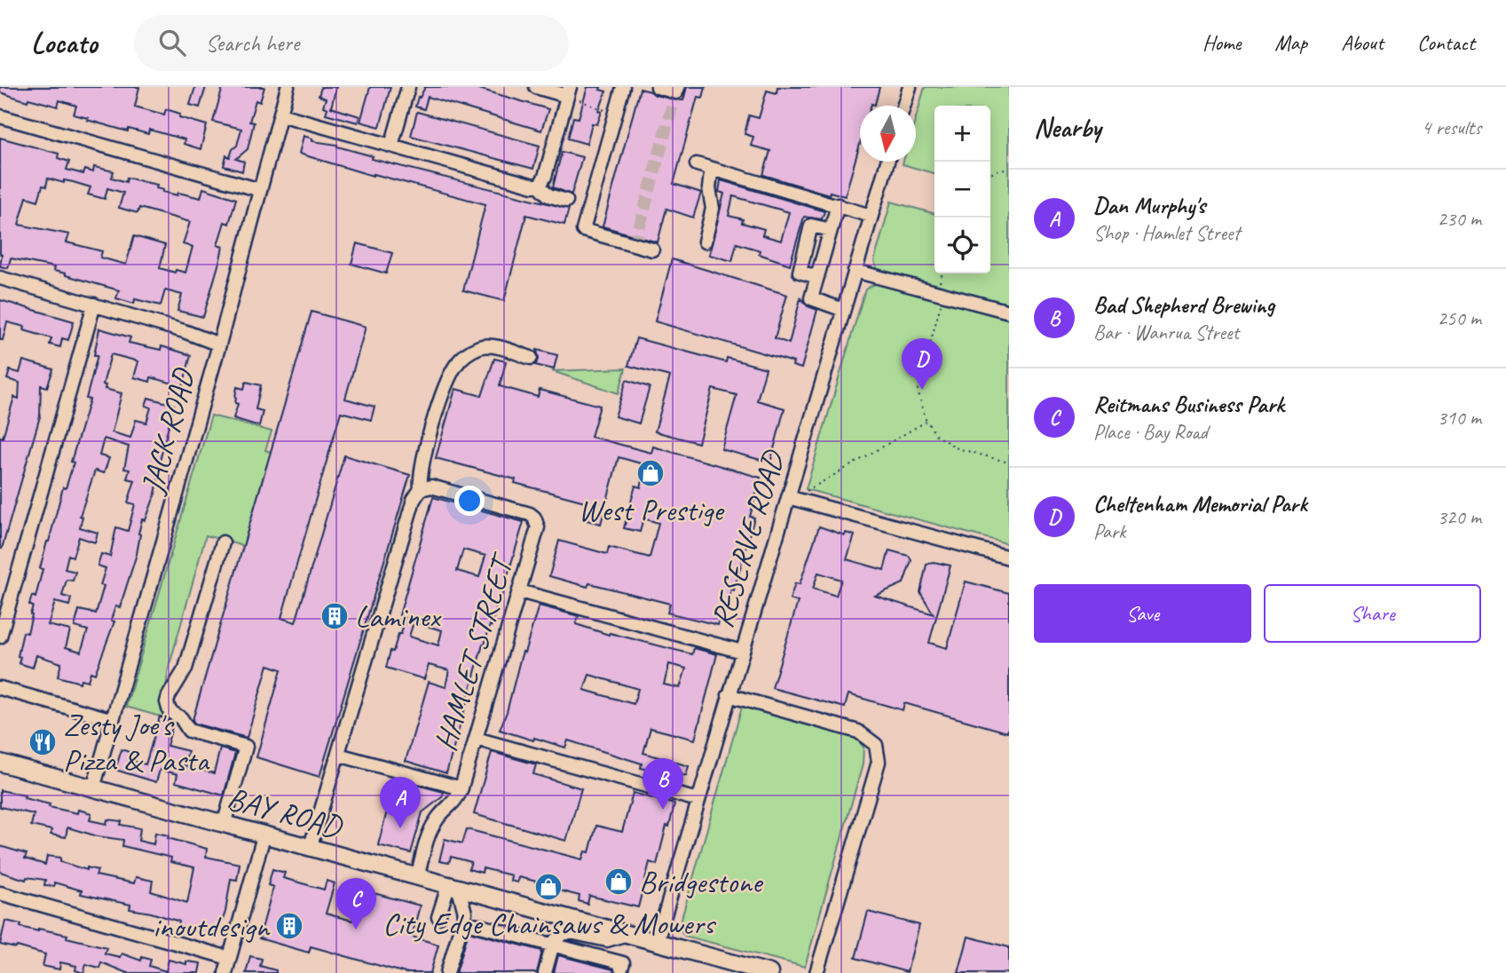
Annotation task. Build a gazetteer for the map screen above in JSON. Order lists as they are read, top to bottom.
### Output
{
  "streets": {
    "main road": ["BAY ROAD"],
    "street": ["JACK ROAD", "RESERVE ROAD", "HAMLET STREET"]
  },
  "crossings": [
    ["JACK ROAD", "BAY ROAD"],
    ["RESERVE ROAD", "BAY ROAD"],
    ["HAMLET STREET", "BAY ROAD"]
  ],
  "places": {
    "shop": ["West Prestige", "Bridgestone", "City Edge Chainsaws & Mowers"],
    "building": ["Laminex", "inoutdesign"],
    "restaurant": ["Zesty Joe's Pizza & Pasta"]
  },
  "north": "bottom",
  "page": {
    "header": "Locato",
    "search": "Search here",
    "nav": [
      "Home",
      "Map",
      "About",
      "Contact"
    ],
    "heading": ["Nearby", "4 results"],
    "map_buttons": ["+", "−"],
    "list": [
      {
        "mark": "A",
        "name": "Dan Murphy's",
        "note": "Shop · Hamlet Street",
        "value": "230 m"
      },
      {
        "mark": "B",
        "name": "Bad Shepherd Brewing",
        "note": "Bar · Wanrua Street",
        "value": "250 m"
      },
      {
        "mark": "C",
        "name": "Reitmans Business Park",
        "note": "Place · Bay Road",
        "value": "310 m"
      },
      {
        "mark": "D",
        "name": "Cheltenham Memorial Park",
        "note": "Park",
        "value": "320 m"
      }
    ],
    "pins": [
      "D",
      "B",
      "A",
      "C"
    ],
    "buttons": ["Save", "Share"]
  }
}
